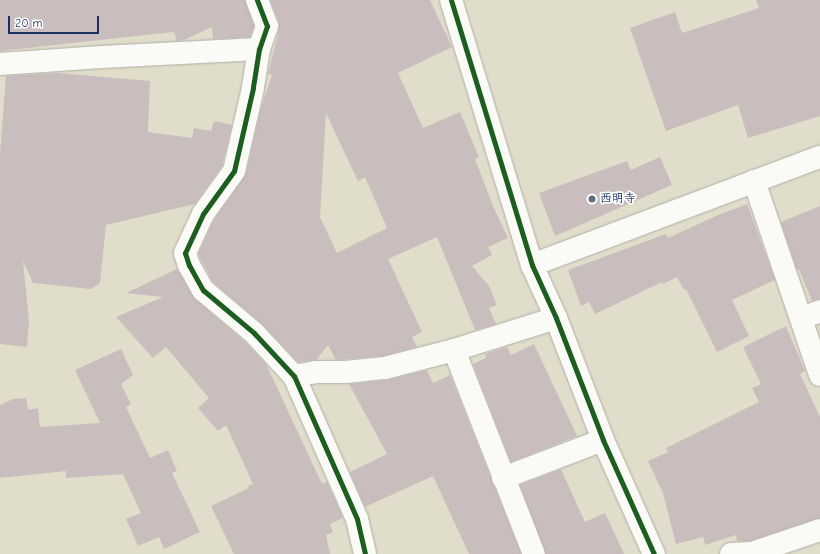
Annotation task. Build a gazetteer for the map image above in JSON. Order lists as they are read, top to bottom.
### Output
{
  "places": ["西明寺"],
  "scale_bar": "20 m"
}
